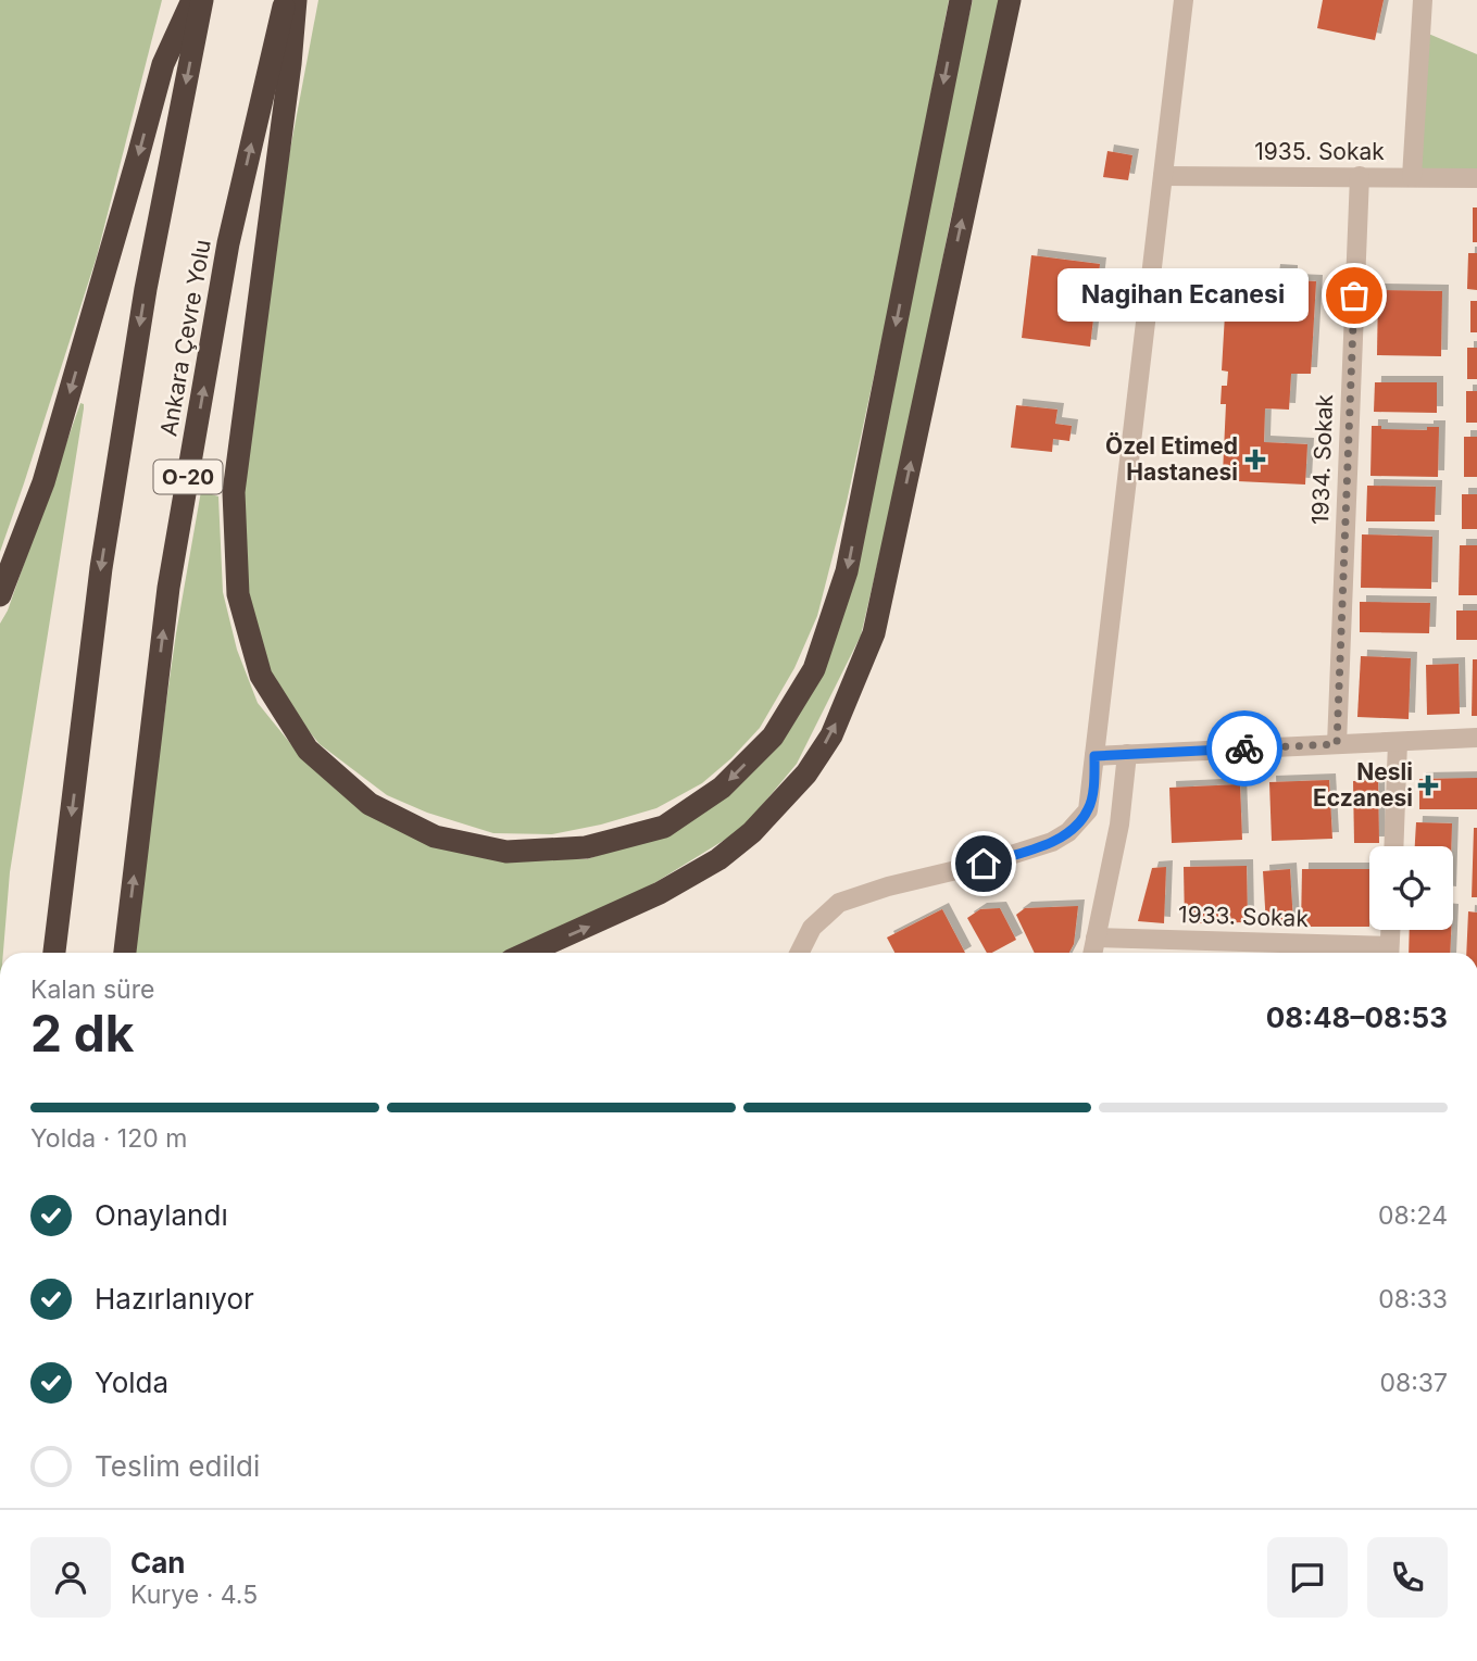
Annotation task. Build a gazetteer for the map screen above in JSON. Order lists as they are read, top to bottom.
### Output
{
  "streets": {
    "highway": ["Ankara Çevre Yolu", "O-20"],
    "street": ["1935. Sokak", "1934. Sokak", "1933. Sokak"]
  },
  "crossings": [
    ["1935. Sokak", "1934. Sokak"]
  ],
  "places": {
    "other": ["Nagihan Ecanesi"],
    "health": ["Özel Etimed Hastanesi", "Nesli Eczanesi"]
  },
  "page": {
    "bubble": "Nagihan Ecanesi",
    "heading": ["2 dk", "Kalan süre", "08:48–08:53"],
    "panel": ["Can", "Kurye · 4.5"],
    "bar": "Yolda · 120 m",
    "list": [
      ["Onaylandı", "08:24"],
      ["Hazırlanıyor", "08:33"],
      ["Yolda", "08:37"],
      "Teslim edildi"
    ]
  }
}
